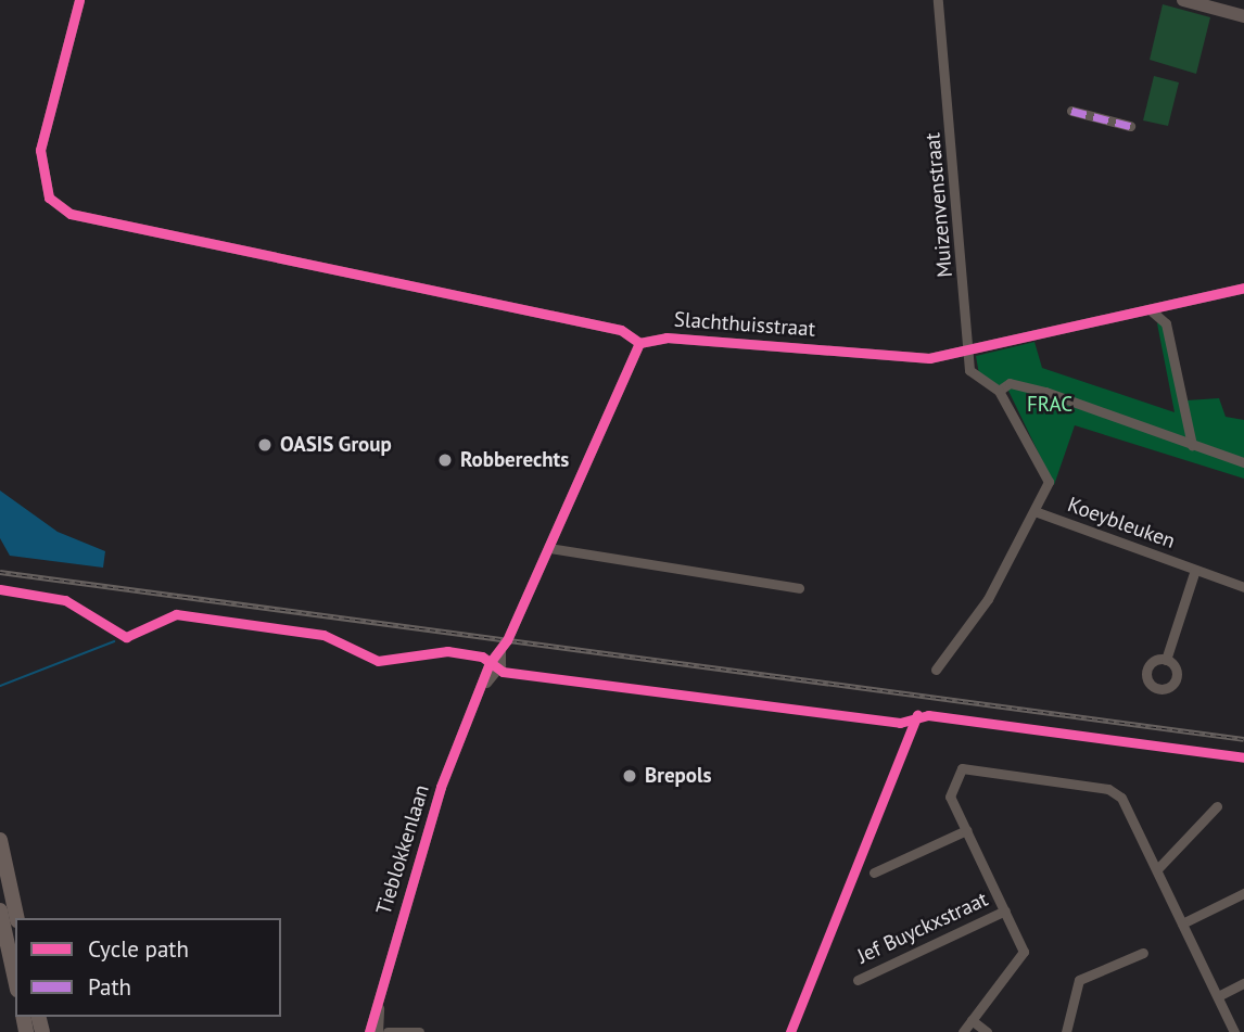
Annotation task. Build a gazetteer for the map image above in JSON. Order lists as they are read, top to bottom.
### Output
{
  "streets": {
    "street": [
      "Muizenvenstraat",
      "Slachthuisstraat",
      "Koeybleuken",
      "Tieblokkenlaan",
      "Jef Buyckxstraat"
    ]
  },
  "crossings": [
    ["Muizenvenstraat", "Slachthuisstraat"],
    ["Muizenvenstraat", "Koeybleuken"],
    ["Slachthuisstraat", "Tieblokkenlaan"]
  ],
  "parks": ["FRAC"],
  "places": ["OASIS Group", "Robberechts", "Brepols"],
  "legend": ["Cycle path", "Path"]
}
